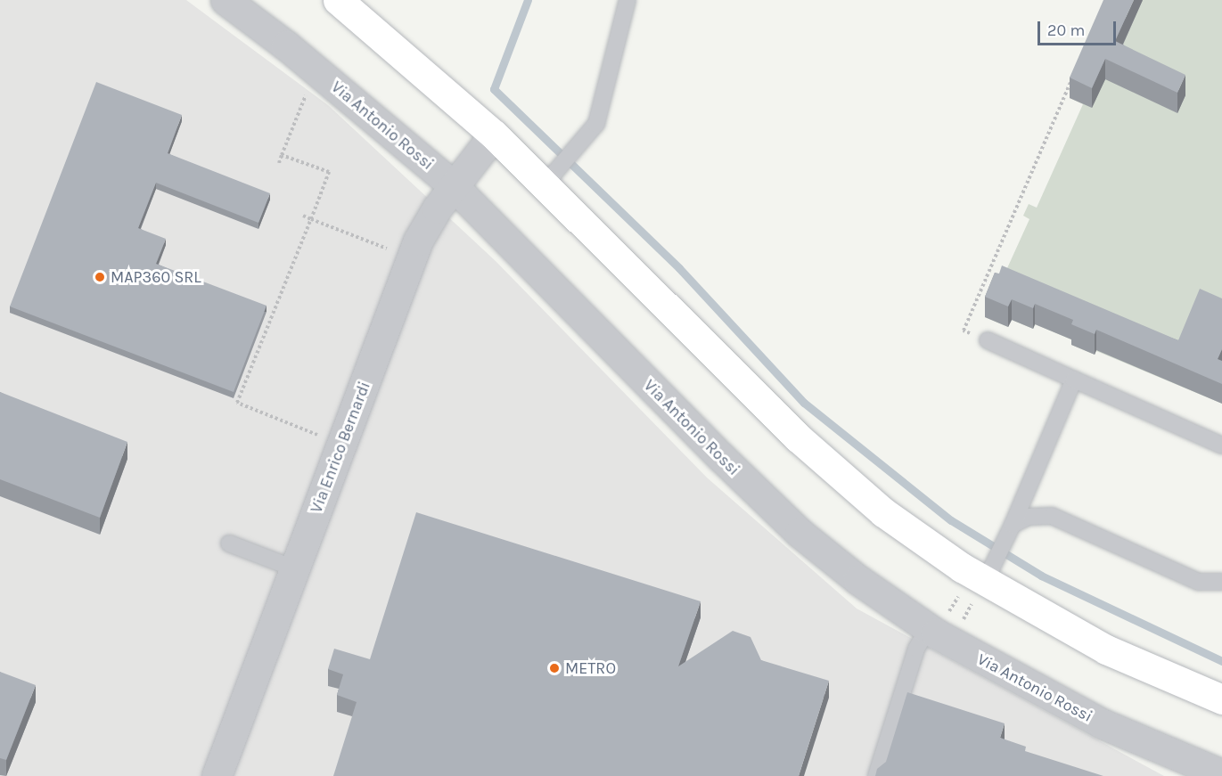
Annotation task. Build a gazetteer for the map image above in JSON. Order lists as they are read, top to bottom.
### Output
{
  "streets": {
    "street": ["Via Antonio Rossi", "Via Enrico Bernardi"]
  },
  "crossings": [
    ["Via Antonio Rossi", "Via Enrico Bernardi"]
  ],
  "places": ["MAP360 SRL", "METRO"],
  "scale_bar": "20 m"
}
